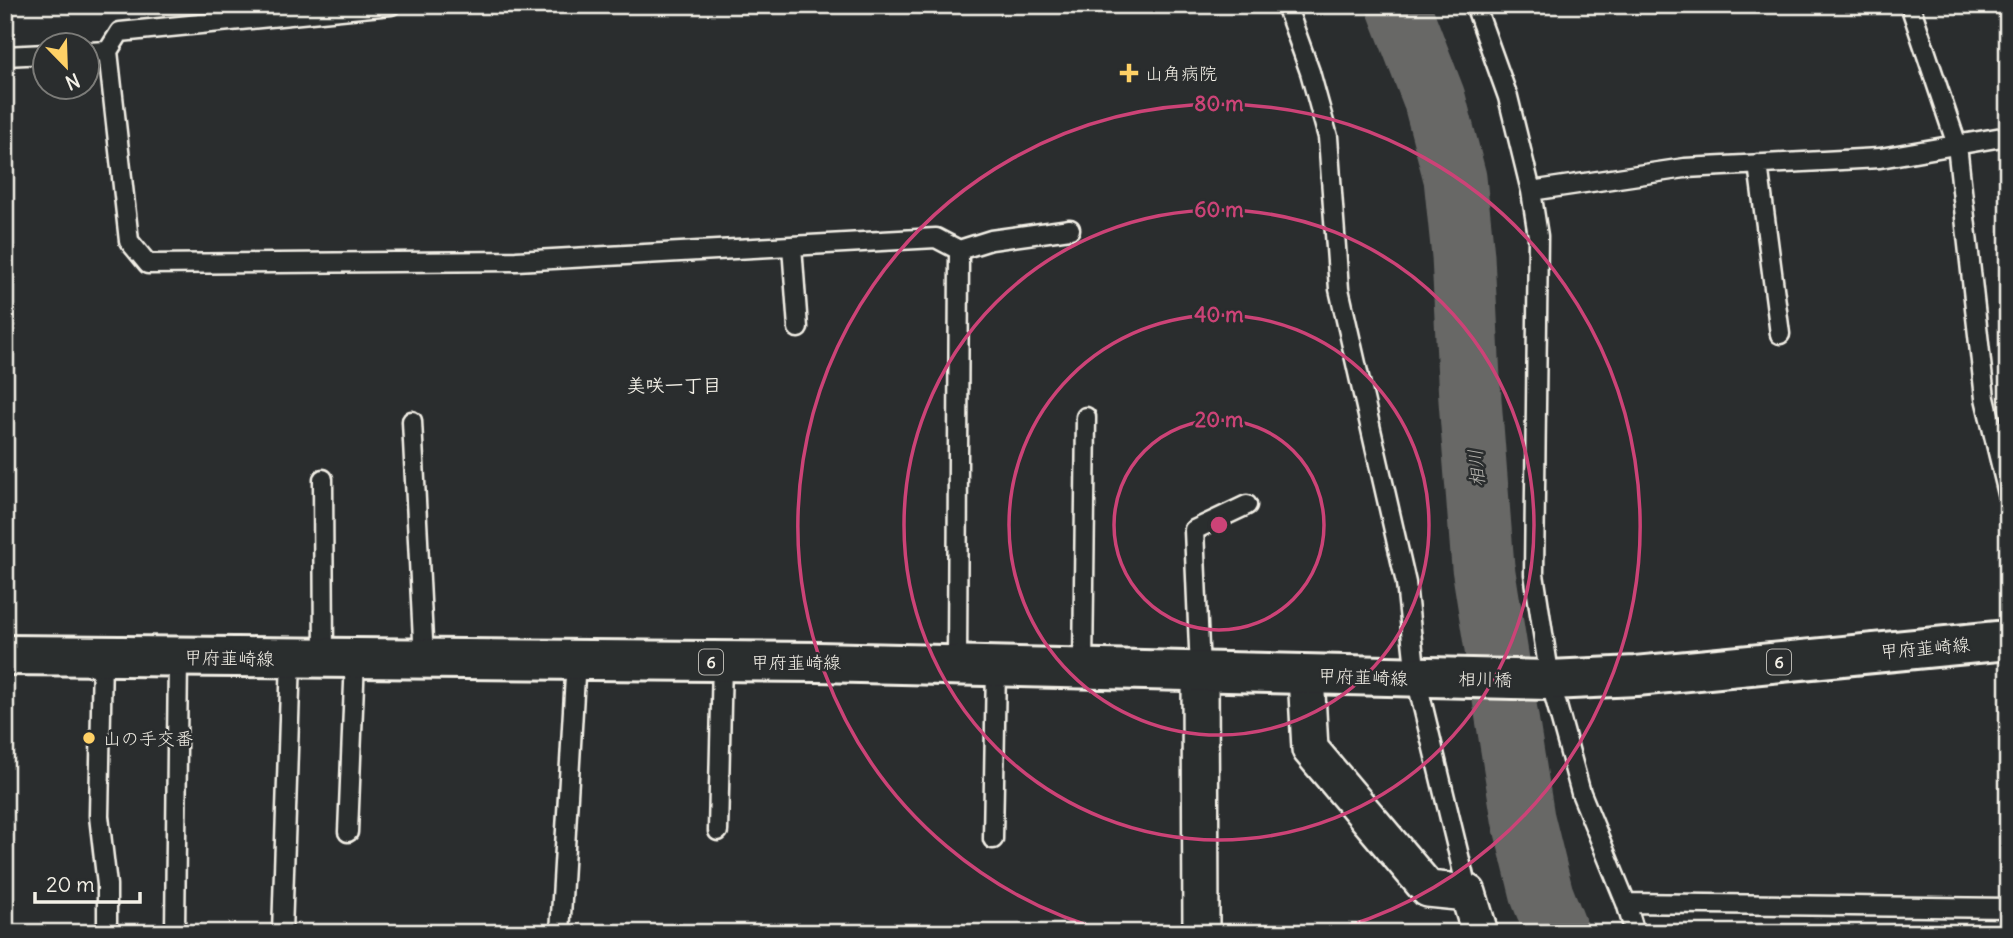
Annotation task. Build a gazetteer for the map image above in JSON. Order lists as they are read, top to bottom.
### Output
{
  "streets": {
    "main road": ["甲府韮崎線", "6", "相川橋"]
  },
  "crossings": [
    ["甲府韮崎線", "相川橋"]
  ],
  "districts": ["美咲一丁目"],
  "water": ["相川"],
  "places": {
    "health": ["山角病院"],
    "other": ["山の手交番"]
  },
  "scale_bar": "20 m",
  "north": "bottom right",
  "rings": [
    "80 m",
    "60 m",
    "40 m",
    "20 m"
  ]
}
